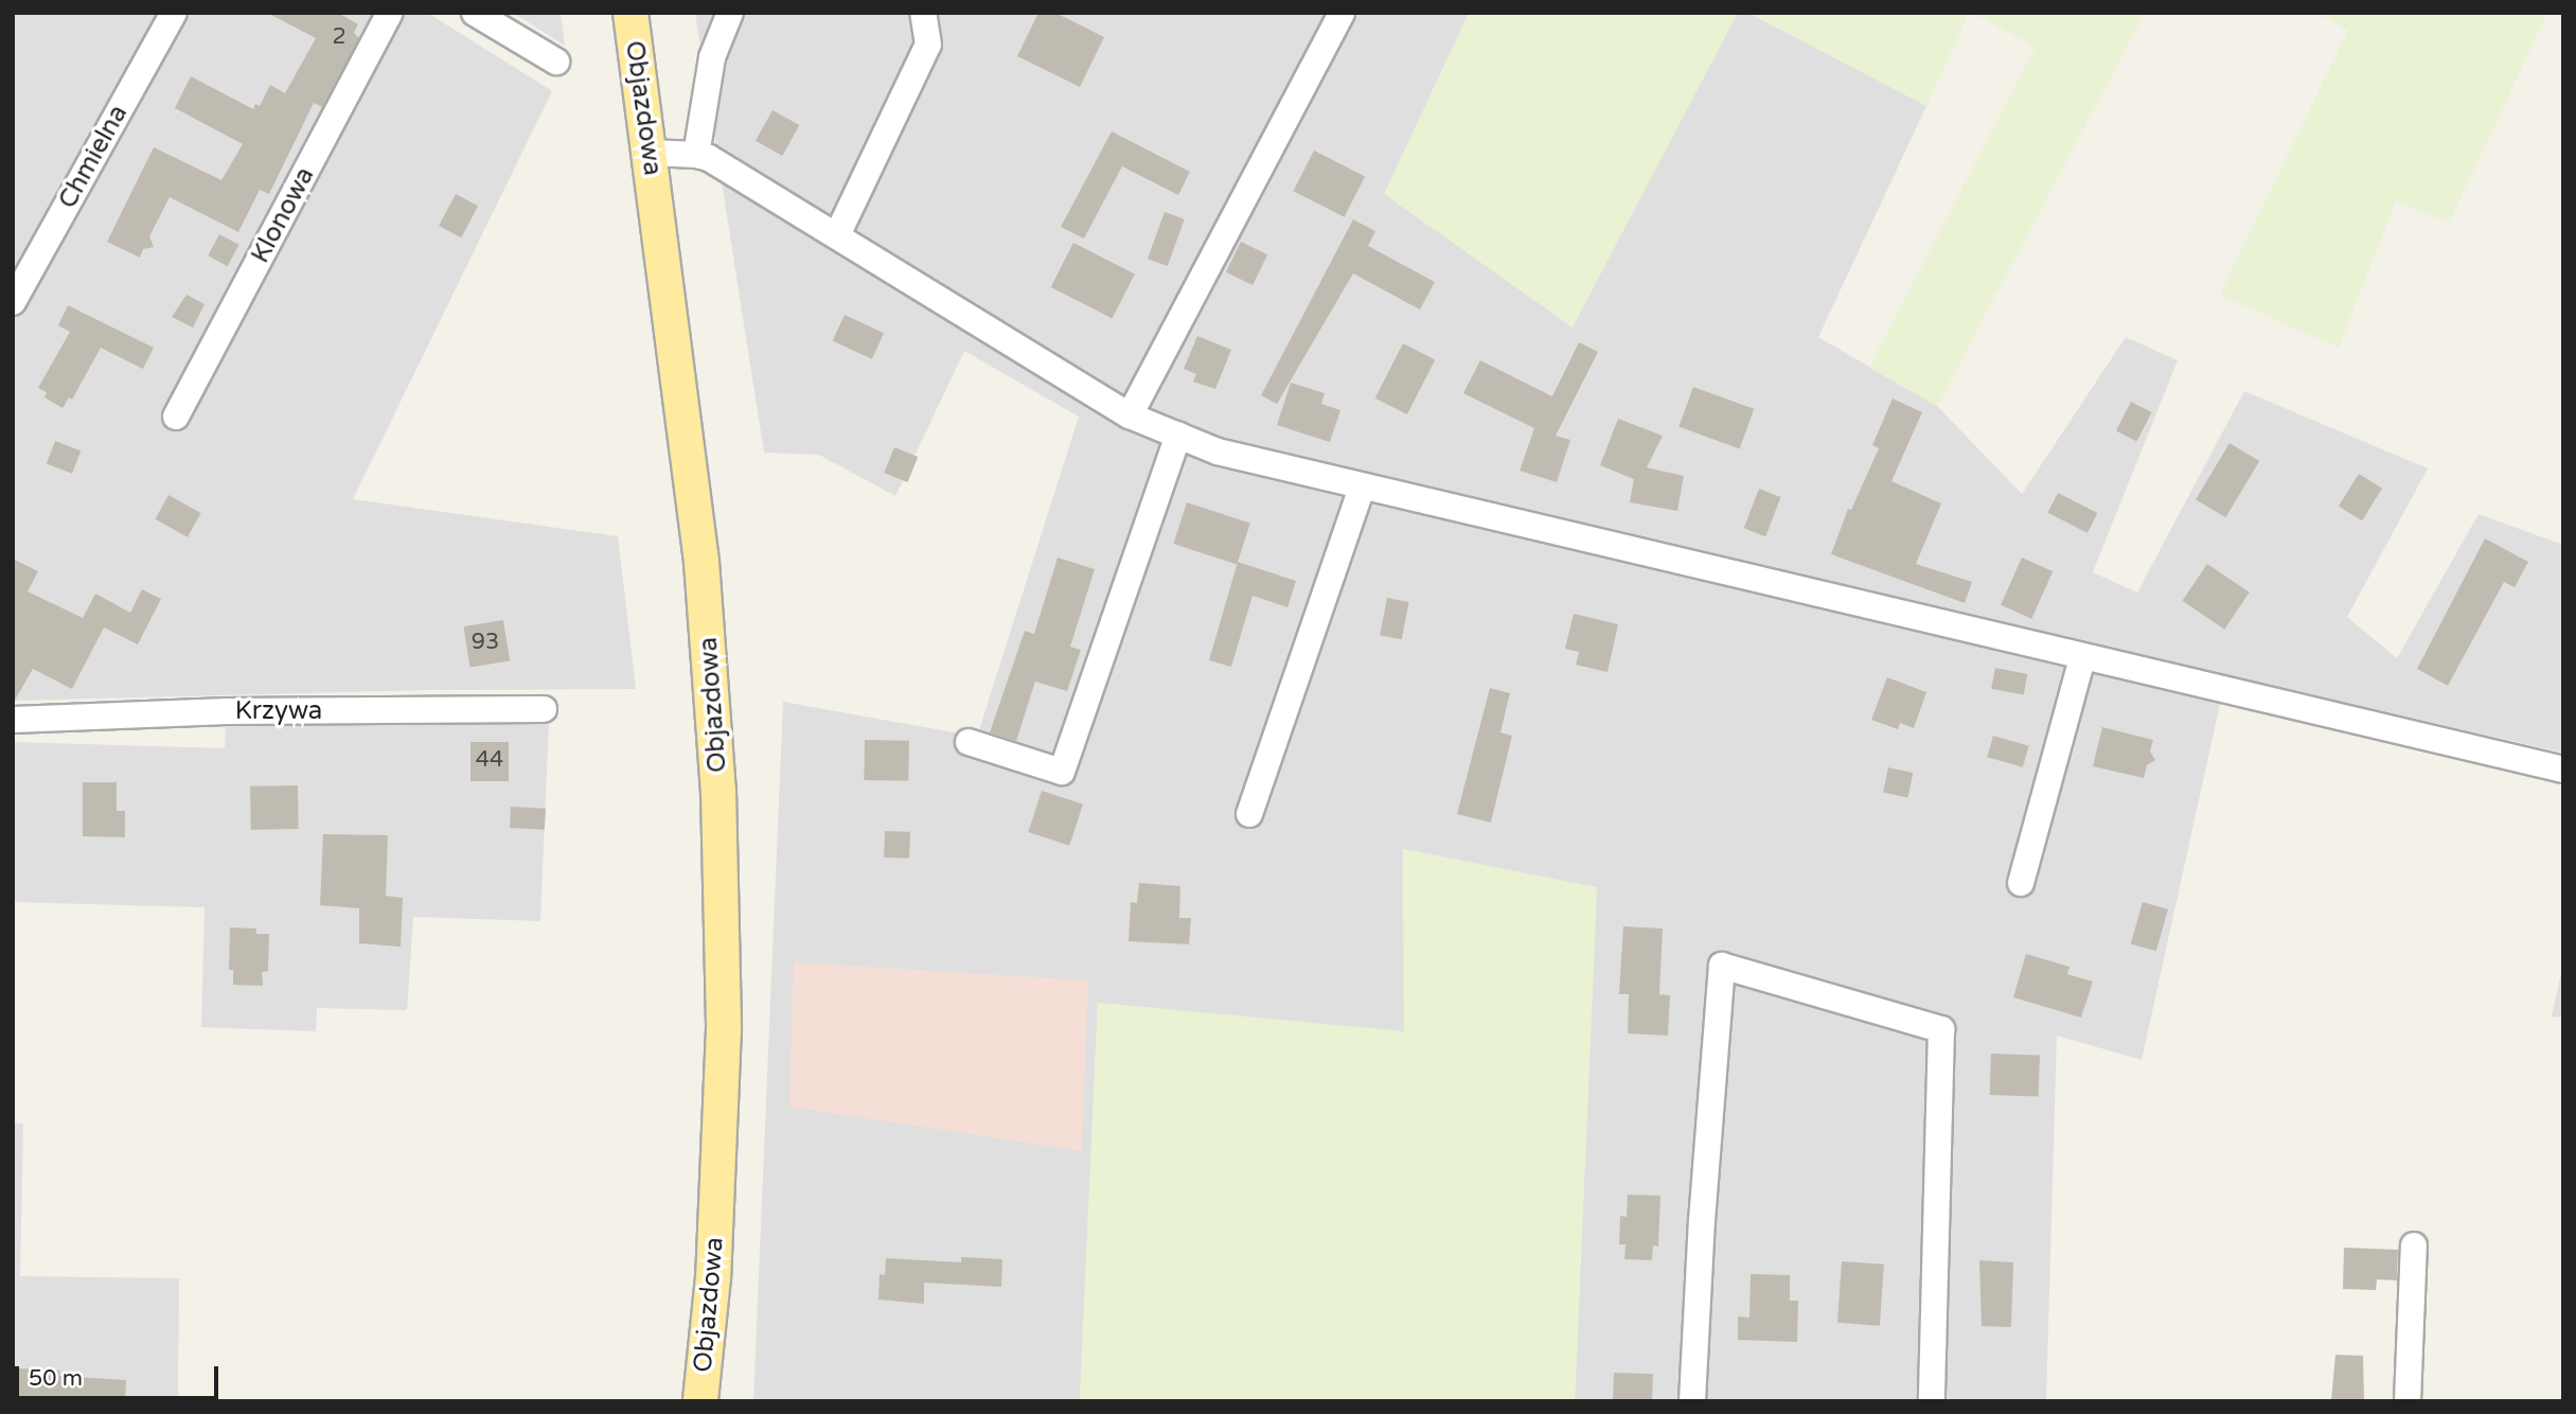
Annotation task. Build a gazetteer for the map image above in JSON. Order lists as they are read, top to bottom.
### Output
{
  "streets": {
    "main road": ["Objazdowa"],
    "street": ["Chmielna", "Klonowa", "Krzywa"]
  },
  "house_numbers": ["2", "93", "44"],
  "scale_bar": "50 m"
}
